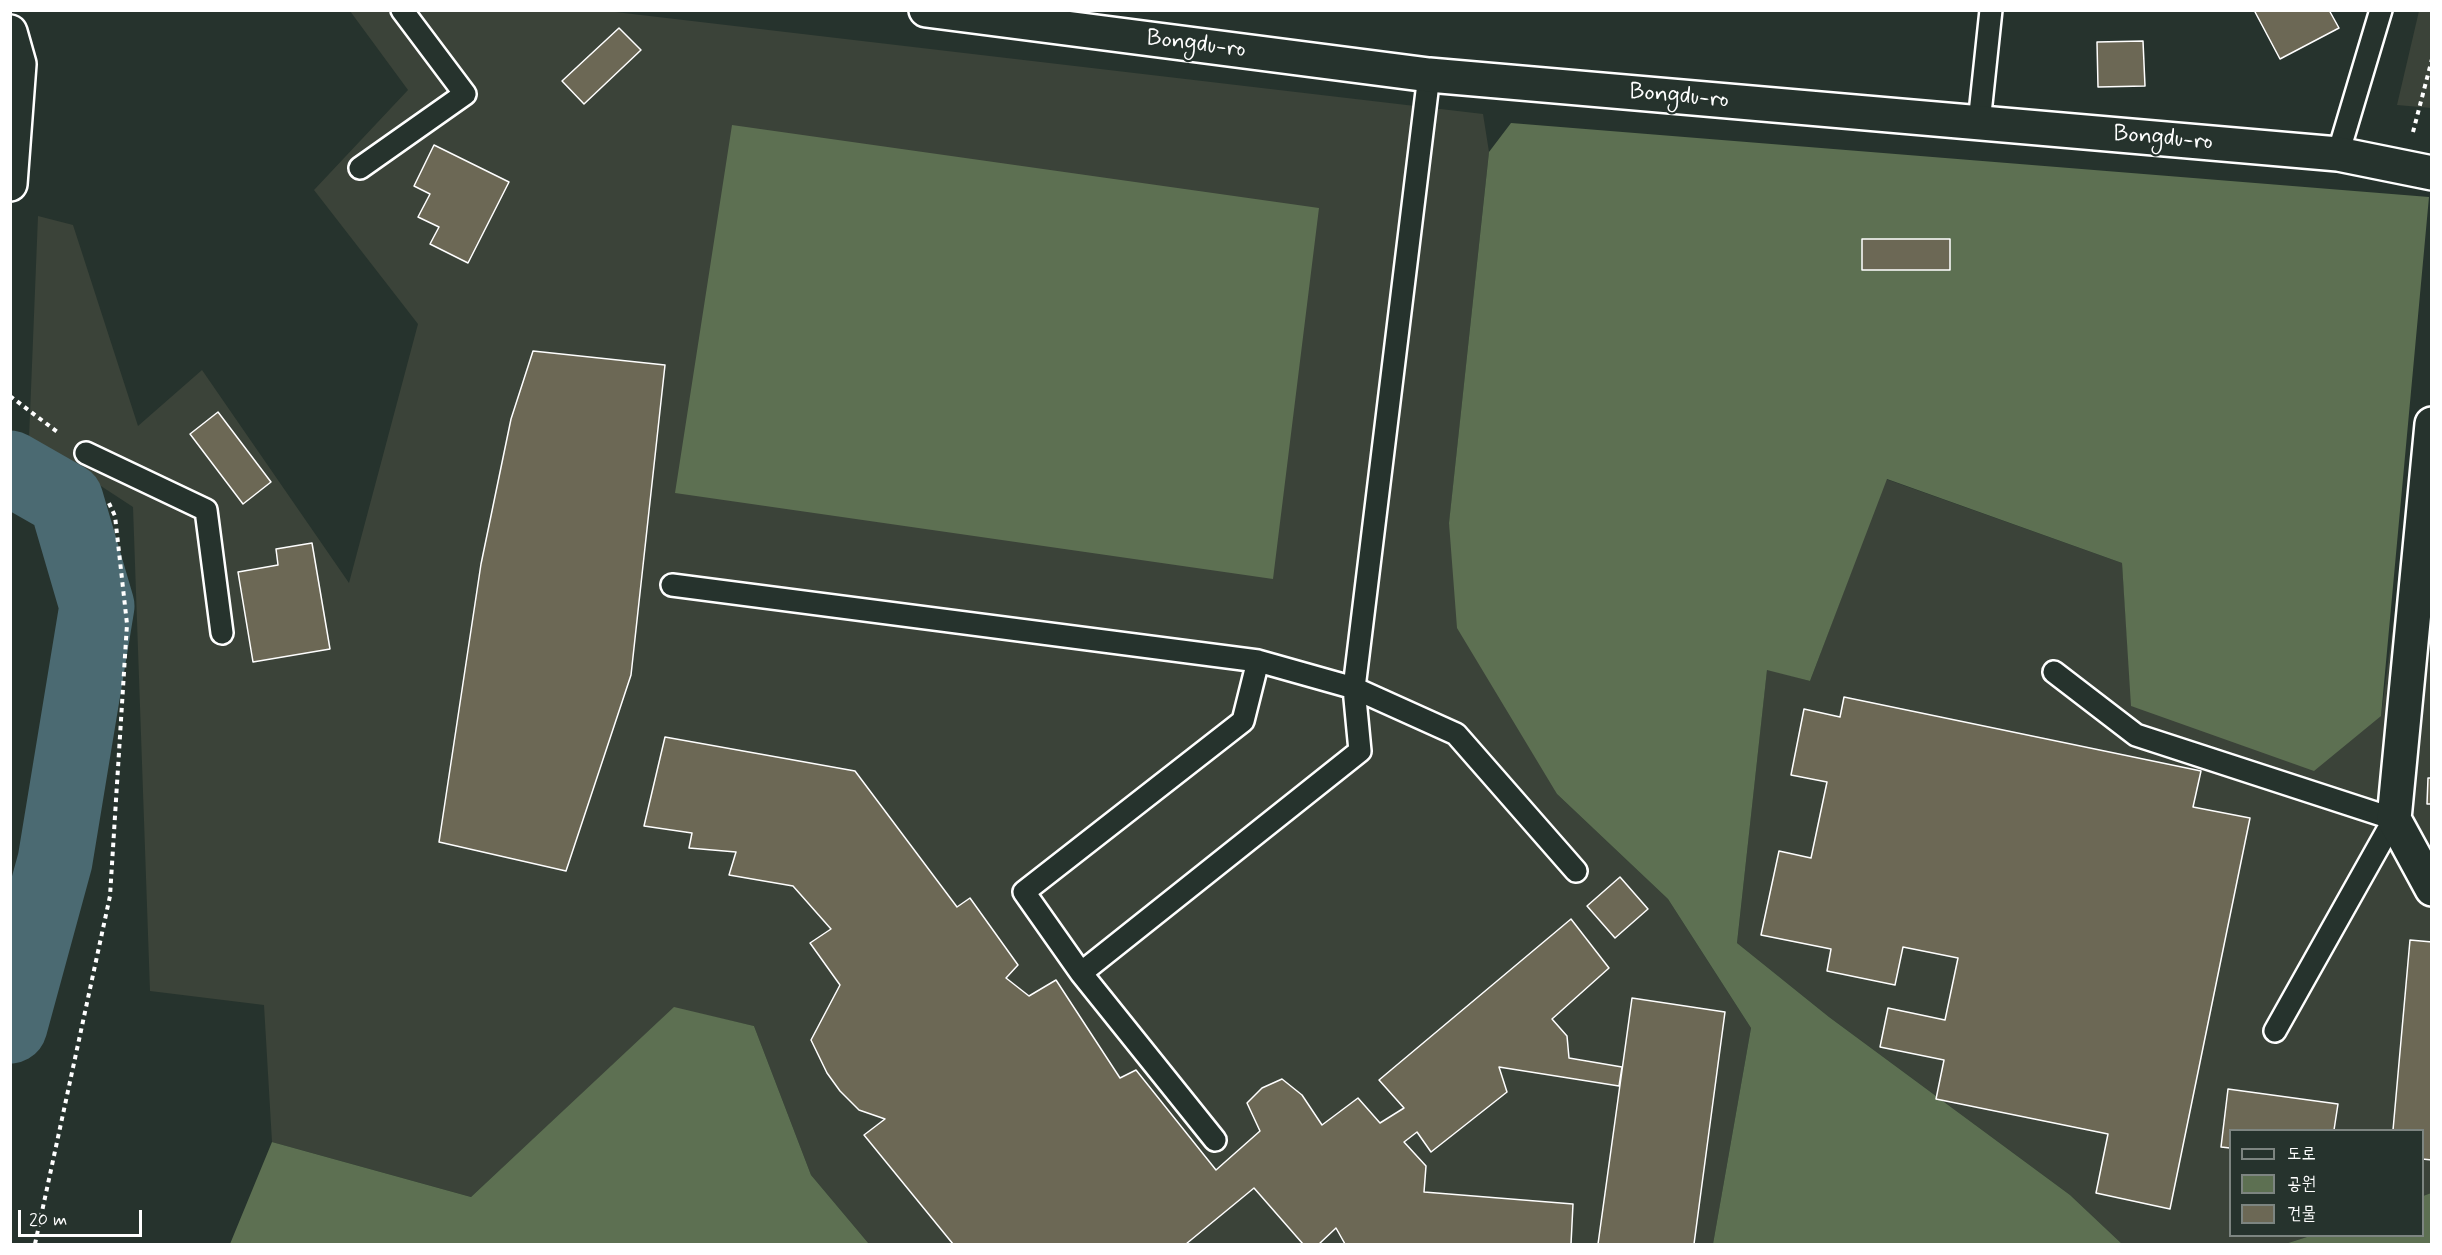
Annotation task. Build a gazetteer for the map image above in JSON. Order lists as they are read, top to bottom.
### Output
{
  "streets": {
    "main road": ["Bongdu-ro"]
  },
  "legend": ["도로", "공원", "건물"],
  "scale_bar": "20 m"
}
